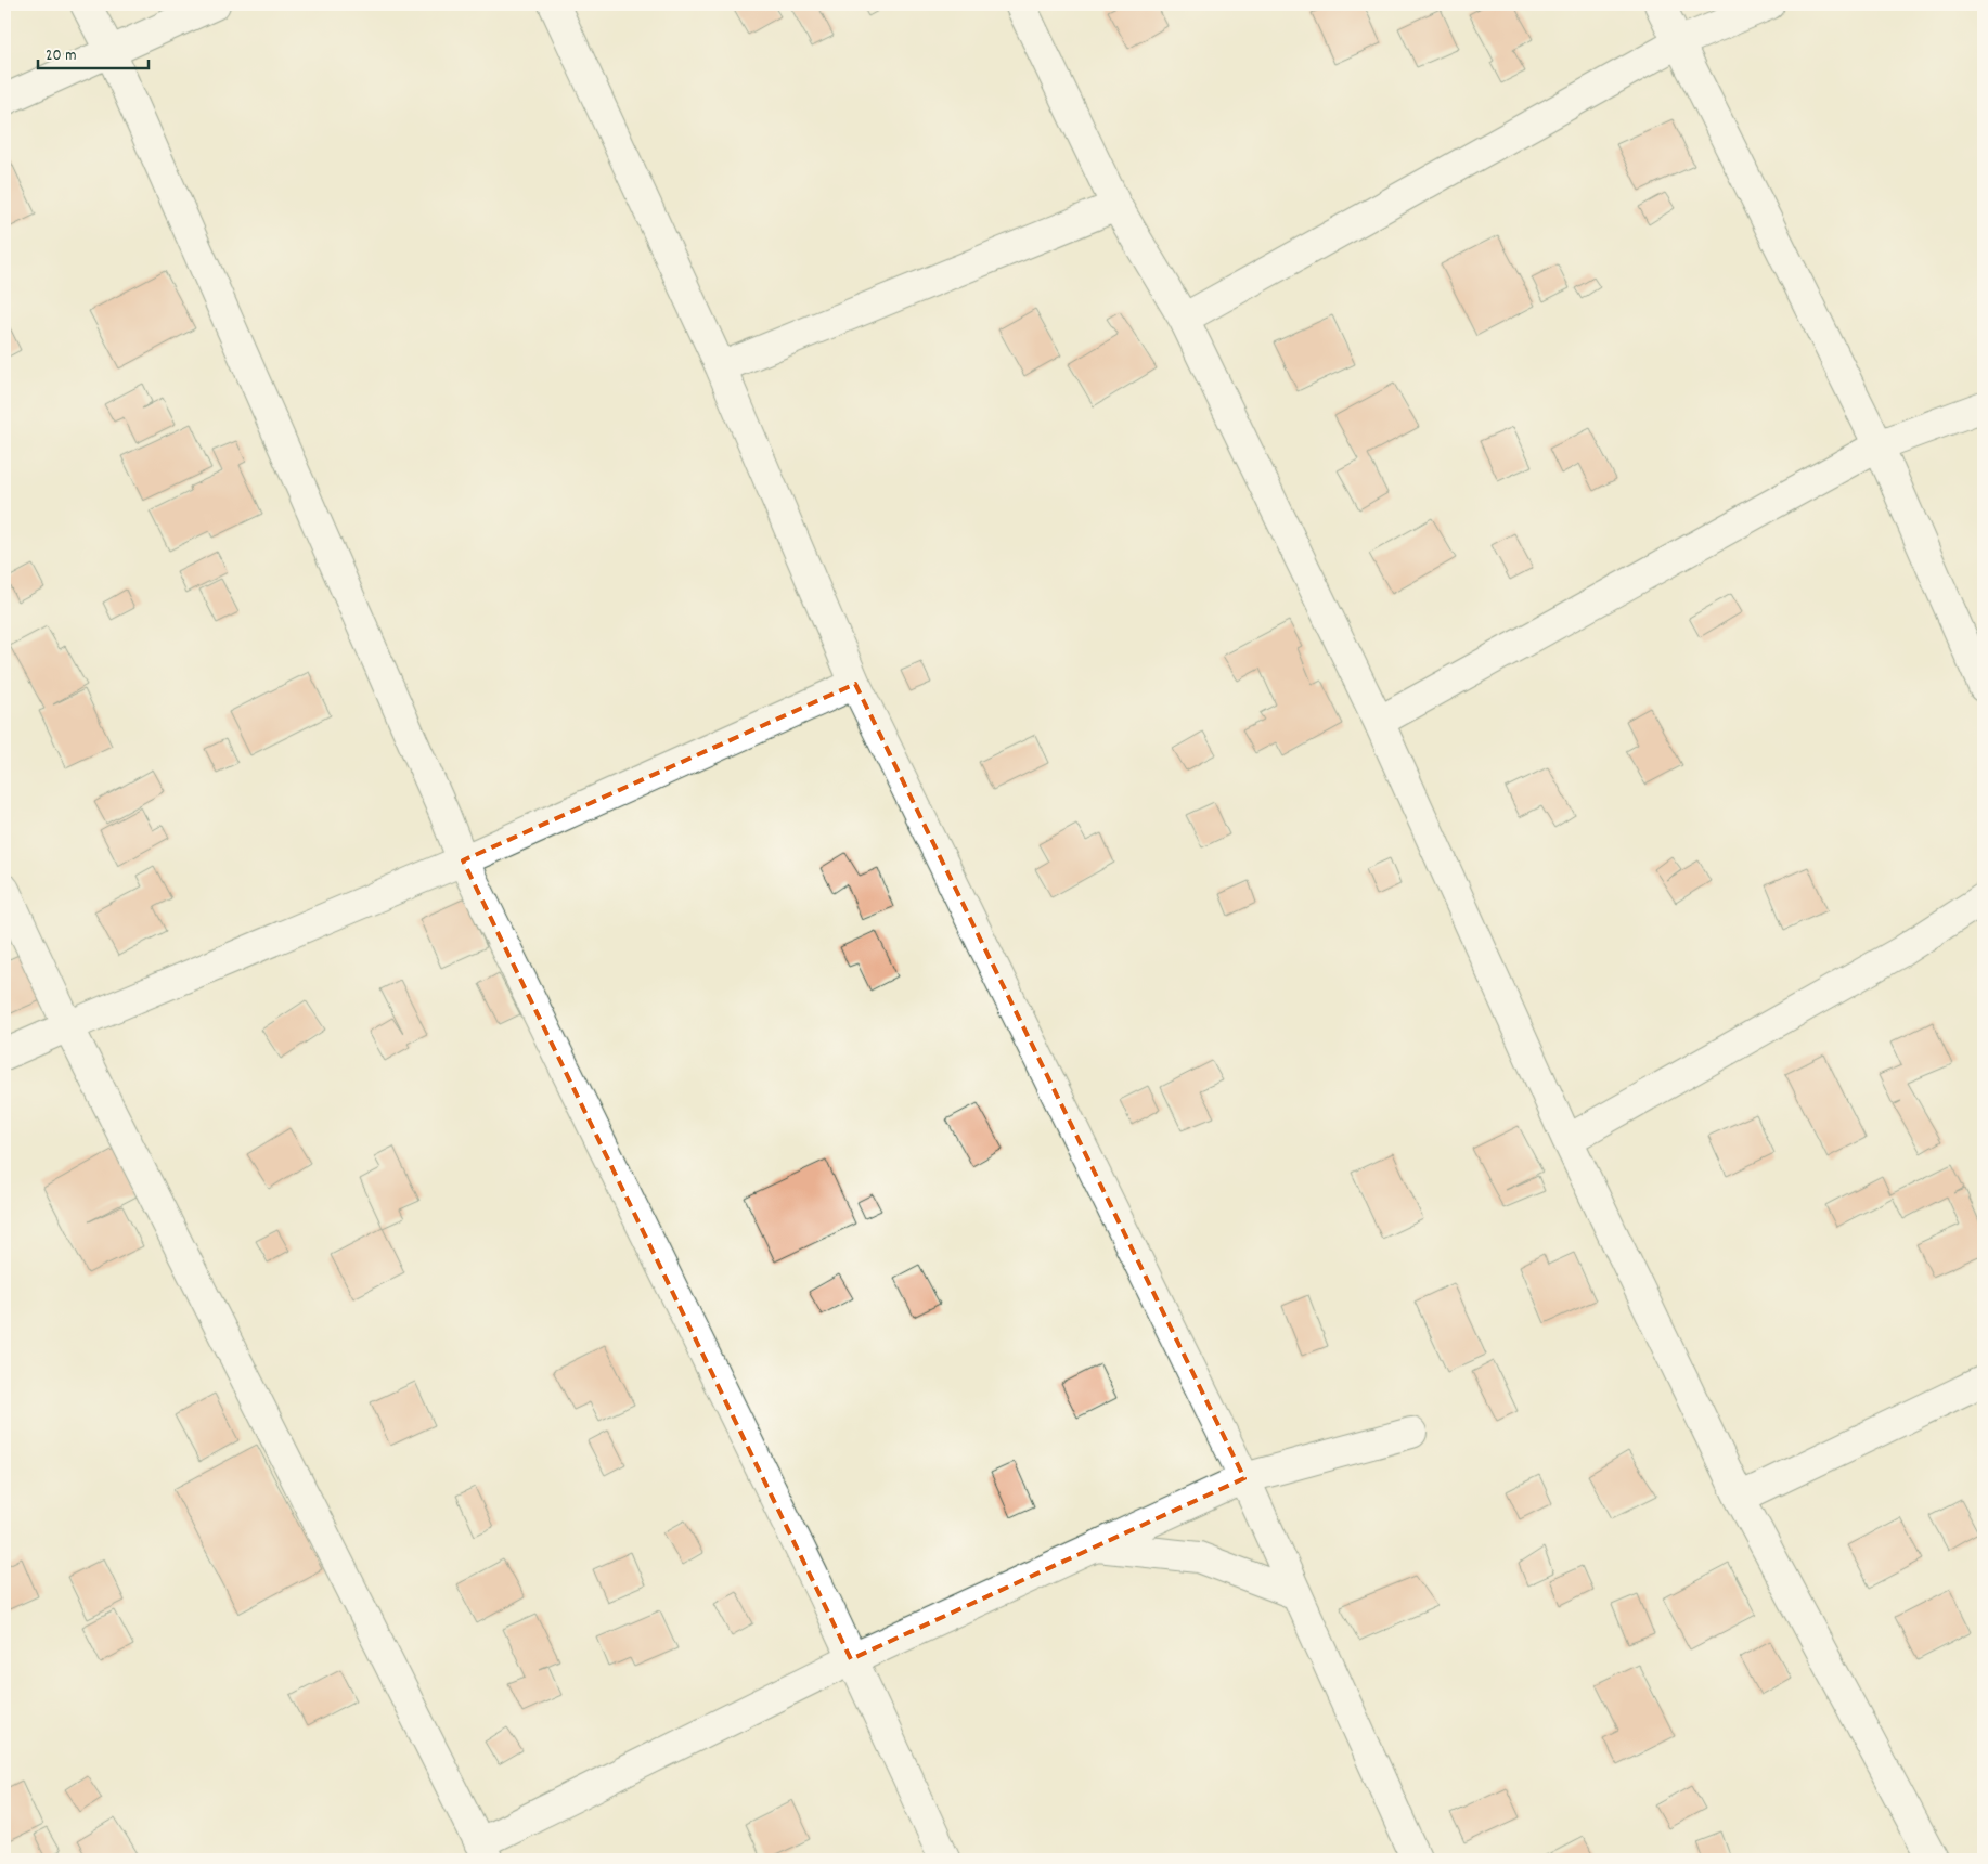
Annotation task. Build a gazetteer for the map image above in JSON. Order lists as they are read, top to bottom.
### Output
{
  "scale_bar": "20 m"
}
